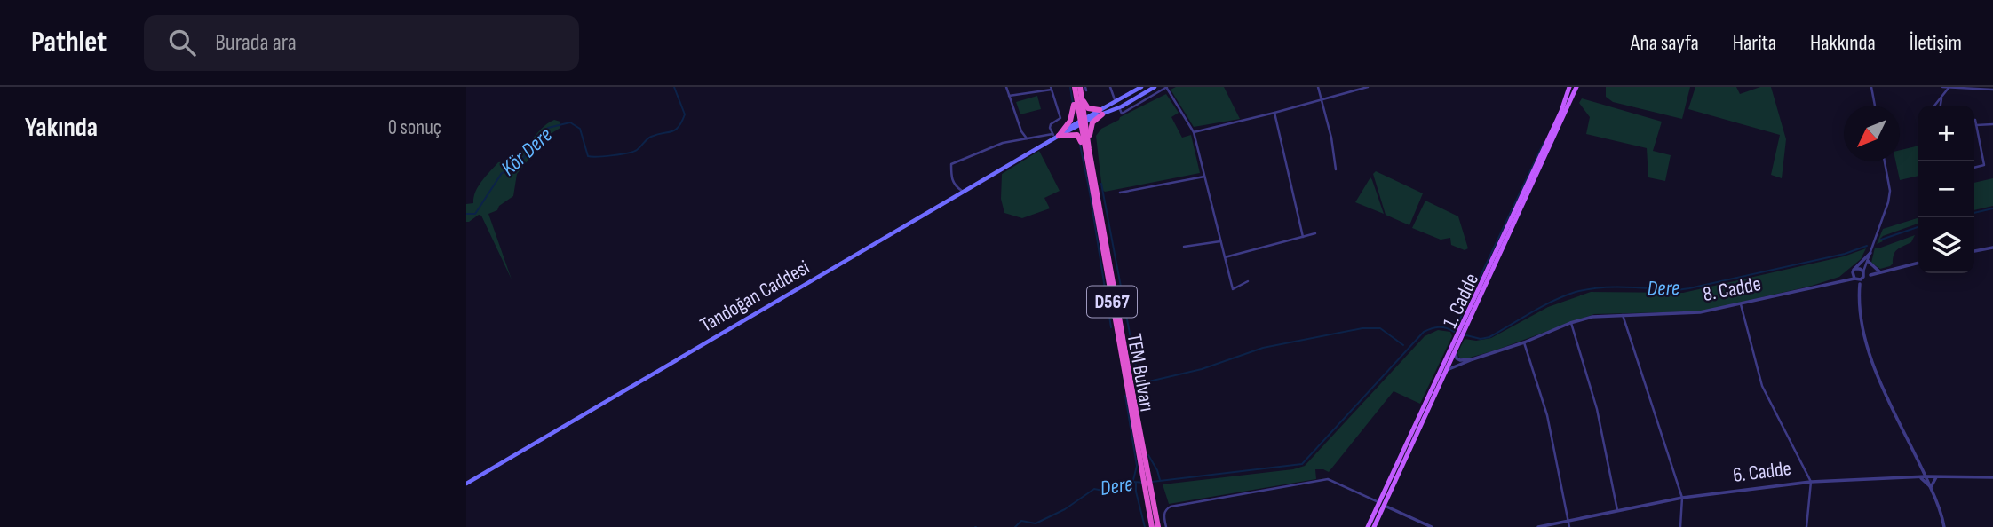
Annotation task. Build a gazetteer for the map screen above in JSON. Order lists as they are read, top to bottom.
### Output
{
  "streets": {
    "highway": ["D567", "TEM Bulvarı"],
    "main road": ["Tandoğan Caddesi", "1. Cadde"],
    "street": ["8. Cadde", "6. Cadde"]
  },
  "crossings": [
    ["8. Cadde", "1. Cadde"],
    ["Tandoğan Caddesi", "D567"],
    ["Tandoğan Caddesi", "TEM Bulvarı"],
    ["D567", "TEM Bulvarı"]
  ],
  "water": ["Kör Dere", "Dere"],
  "north": "bottom left",
  "page": {
    "header": "Pathlet",
    "search": "Burada ara",
    "nav": [
      "Ana sayfa",
      "Harita",
      "Hakkında",
      "İletişim"
    ],
    "heading": ["Yakında", "0 sonuç"],
    "map_buttons": ["+", "−"]
  }
}
